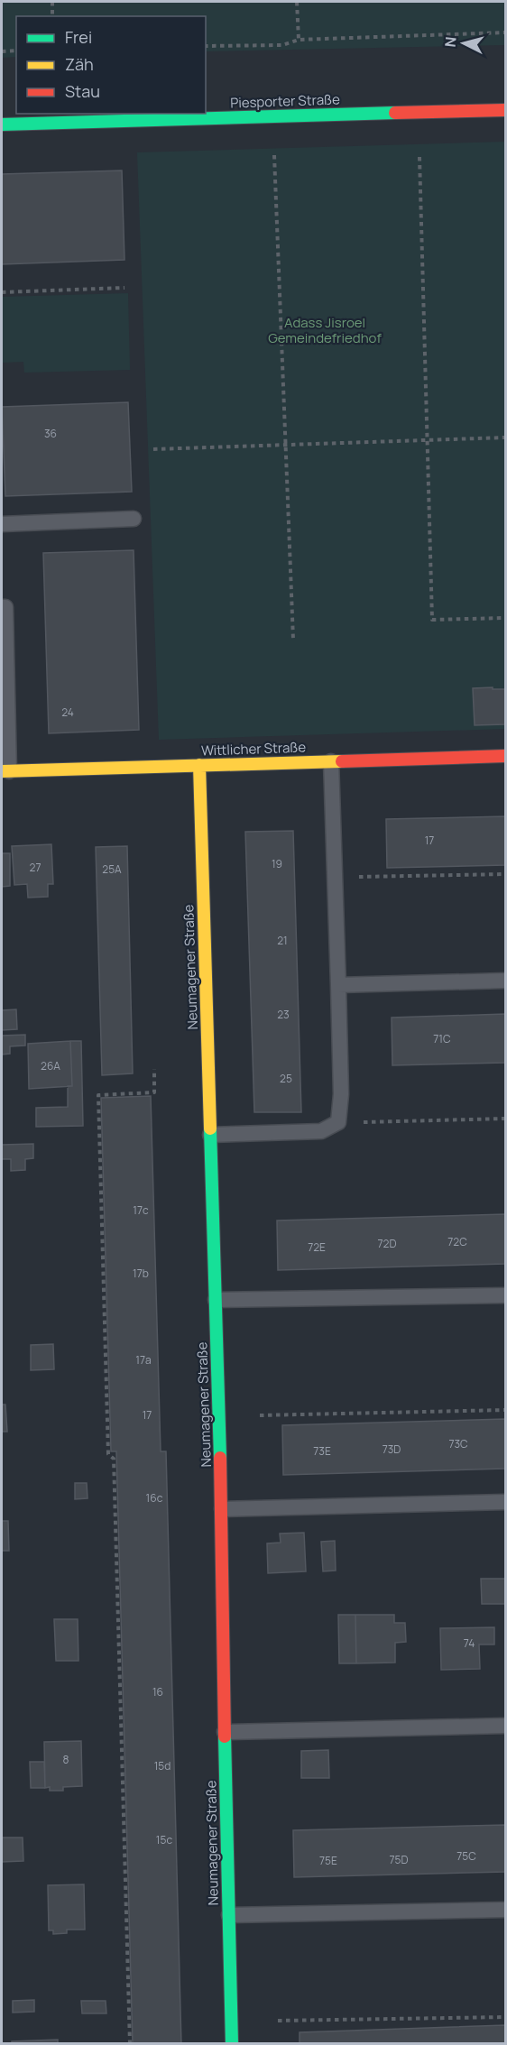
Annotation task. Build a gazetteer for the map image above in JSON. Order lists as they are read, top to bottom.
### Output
{
  "streets": {
    "street": ["Piesporter Straße", "Wittlicher Straße", "Neumagener Straße"]
  },
  "crossings": [
    ["Wittlicher Straße", "Neumagener Straße"]
  ],
  "parks": ["Adass Jisroel Gemeindefriedhof"],
  "house_numbers": [
    "36",
    "24",
    "17",
    "19",
    "27",
    "25A",
    "21",
    "23",
    "71C",
    "26A",
    "25",
    "17c",
    "72C",
    "72D",
    "72E",
    "17b",
    "17a",
    "17",
    "73C",
    "73D",
    "73E",
    "16c",
    "74",
    "16",
    "8",
    "15d",
    "15c",
    "75C",
    "75D",
    "75E"
  ],
  "legend": ["Frei", "Zäh", "Stau"],
  "north": "left"
}
